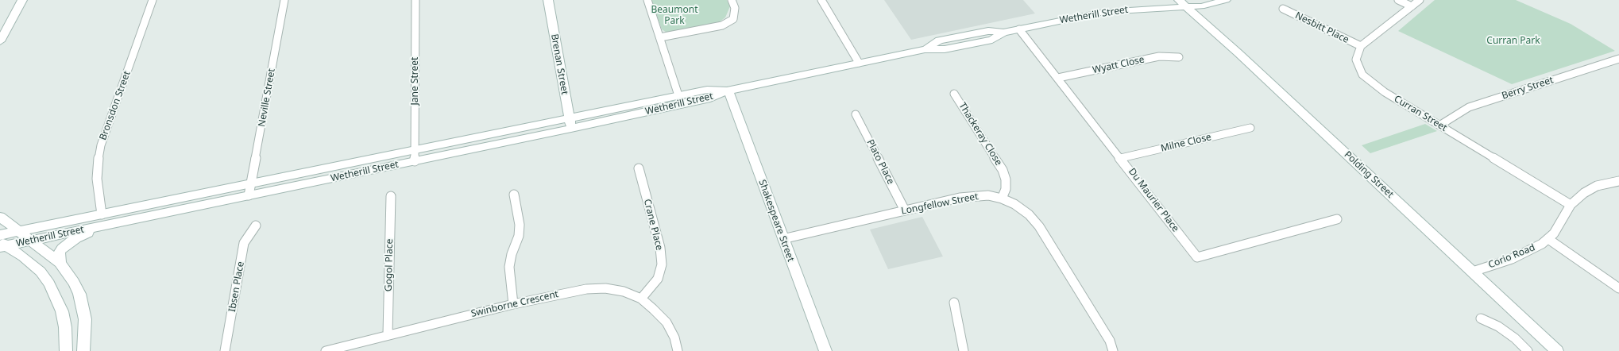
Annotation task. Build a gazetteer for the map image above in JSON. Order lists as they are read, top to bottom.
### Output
{
  "streets": {
    "main road": [
      "Wetherill Street",
      "Brenan Street",
      "Polding Street",
      "Shakespeare Street"
    ],
    "street": [
      "Nesbitt Place",
      "Wyatt Close",
      "Jane Street",
      "Berry Street",
      "Neville Street",
      "Bronsdon Street",
      "Curran Street",
      "Thackeray Close",
      "Milne Close",
      "Plato Place",
      "Du Maurier Place",
      "Longfellow Street",
      "Crane Place",
      "Corio Road",
      "Gogol Place",
      "Ibsen Place",
      "Swinborne Crescent"
    ]
  },
  "crossings": [
    ["Wetherill Street", "Brenan Street"],
    ["Wetherill Street", "Jane Street"],
    ["Wetherill Street", "Neville Street"],
    ["Wetherill Street", "Bronsdon Street"],
    ["Wetherill Street", "Polding Street"],
    ["Wetherill Street", "Du Maurier Place"],
    ["Wetherill Street", "Shakespeare Street"],
    ["Nesbitt Place", "Curran Street"],
    ["Wyatt Close", "Du Maurier Place"],
    ["Berry Street", "Curran Street"],
    ["Curran Street", "Corio Road"],
    ["Thackeray Close", "Longfellow Street"],
    ["Milne Close", "Du Maurier Place"],
    ["Plato Place", "Longfellow Street"],
    ["Polding Street", "Corio Road"],
    ["Longfellow Street", "Shakespeare Street"],
    ["Crane Place", "Swinborne Crescent"],
    ["Gogol Place", "Swinborne Crescent"]
  ],
  "parks": ["Beaumont Park", "Curran Park"]
}
